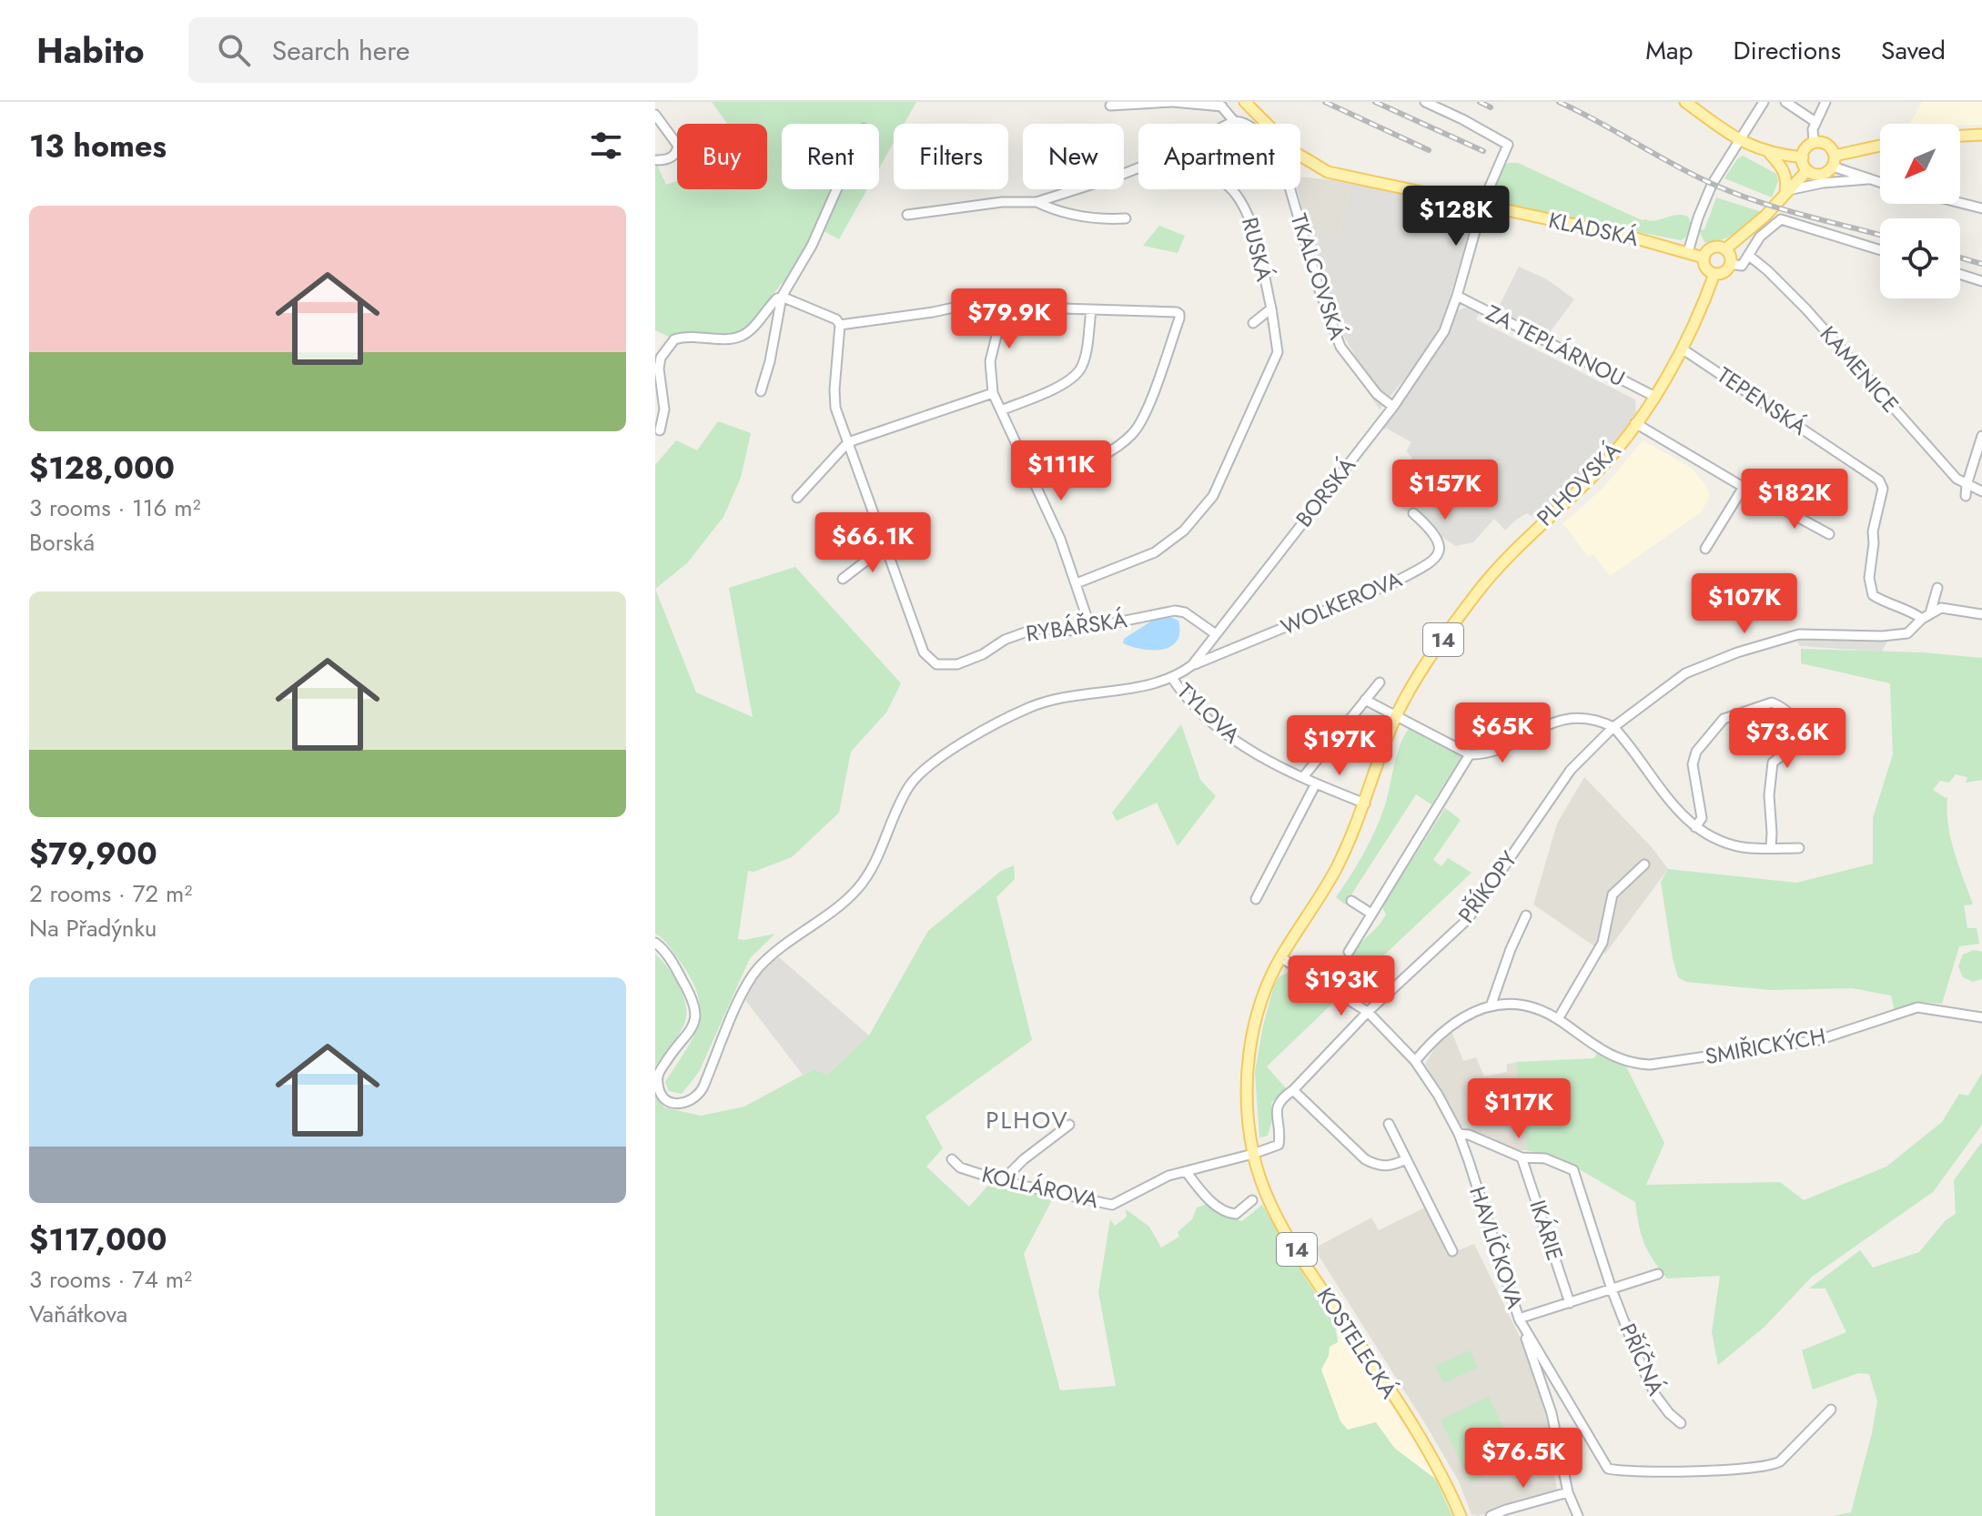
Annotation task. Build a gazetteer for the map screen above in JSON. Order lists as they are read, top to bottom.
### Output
{
  "streets": {
    "main road": [
      "KLADSKÁ",
      "PLHOVSKÁ",
      "14",
      "KOSTELECKÁ"
    ],
    "street": [
      "RUSKÁ",
      "TKALCOVSKÁ",
      "ZA TEPLÁRNOU",
      "KAMENICE",
      "TEPENSKÁ",
      "BORSKÁ",
      "WOLKEROVA",
      "RYBÁŘSKÁ",
      "TYLOVA",
      "PŘÍKOPY",
      "SMIŘICKÝCH",
      "KOLLÁROVA",
      "IKÁRIE",
      "HAVLÍČKOVA",
      "PŘÍČNÁ"
    ]
  },
  "crossings": [
    ["KLADSKÁ", "PLHOVSKÁ"],
    ["KLADSKÁ", "BORSKÁ"],
    ["TKALCOVSKÁ", "BORSKÁ"],
    ["ZA TEPLÁRNOU", "PLHOVSKÁ"],
    ["ZA TEPLÁRNOU", "BORSKÁ"],
    ["TEPENSKÁ", "PLHOVSKÁ"],
    ["PLHOVSKÁ", "14"],
    ["BORSKÁ", "WOLKEROVA"],
    ["BORSKÁ", "RYBÁŘSKÁ"],
    ["BORSKÁ", "TYLOVA"],
    ["14", "TYLOVA"],
    ["14", "KOSTELECKÁ"],
    ["TYLOVA", "KOSTELECKÁ"],
    ["PŘÍKOPY", "KOLLÁROVA"],
    ["PŘÍKOPY", "HAVLÍČKOVA"],
    ["PŘÍKOPY", "KOSTELECKÁ"],
    ["KOLLÁROVA", "KOSTELECKÁ"],
    ["IKÁRIE", "PŘÍČNÁ"],
    ["HAVLÍČKOVA", "KOSTELECKÁ"]
  ],
  "districts": ["PLHOV"],
  "north": "bottom left",
  "page": {
    "header": "Habito",
    "search": "Search here",
    "nav": ["Map", "Directions", "Saved"],
    "heading": "13 homes",
    "chip": [
      "Buy",
      "Rent",
      "Filters",
      "New",
      "Apartment"
    ],
    "price": [
      "$128K",
      "$79.9K",
      "$111K",
      "$157K",
      "$182K",
      "$66.1K",
      "$107K",
      "$65K",
      "$73.6K",
      "$197K",
      "$193K",
      "$117K",
      "$76.5K"
    ],
    "list": [
      {
        "name": "$128,000",
        "note": "3 rooms · 116 m² · Borská"
      },
      {
        "name": "$79,900",
        "note": "2 rooms · 72 m² · Na Přadýnku"
      },
      {
        "name": "$117,000",
        "note": "3 rooms · 74 m² · Vaňátkova"
      }
    ]
  }
}
